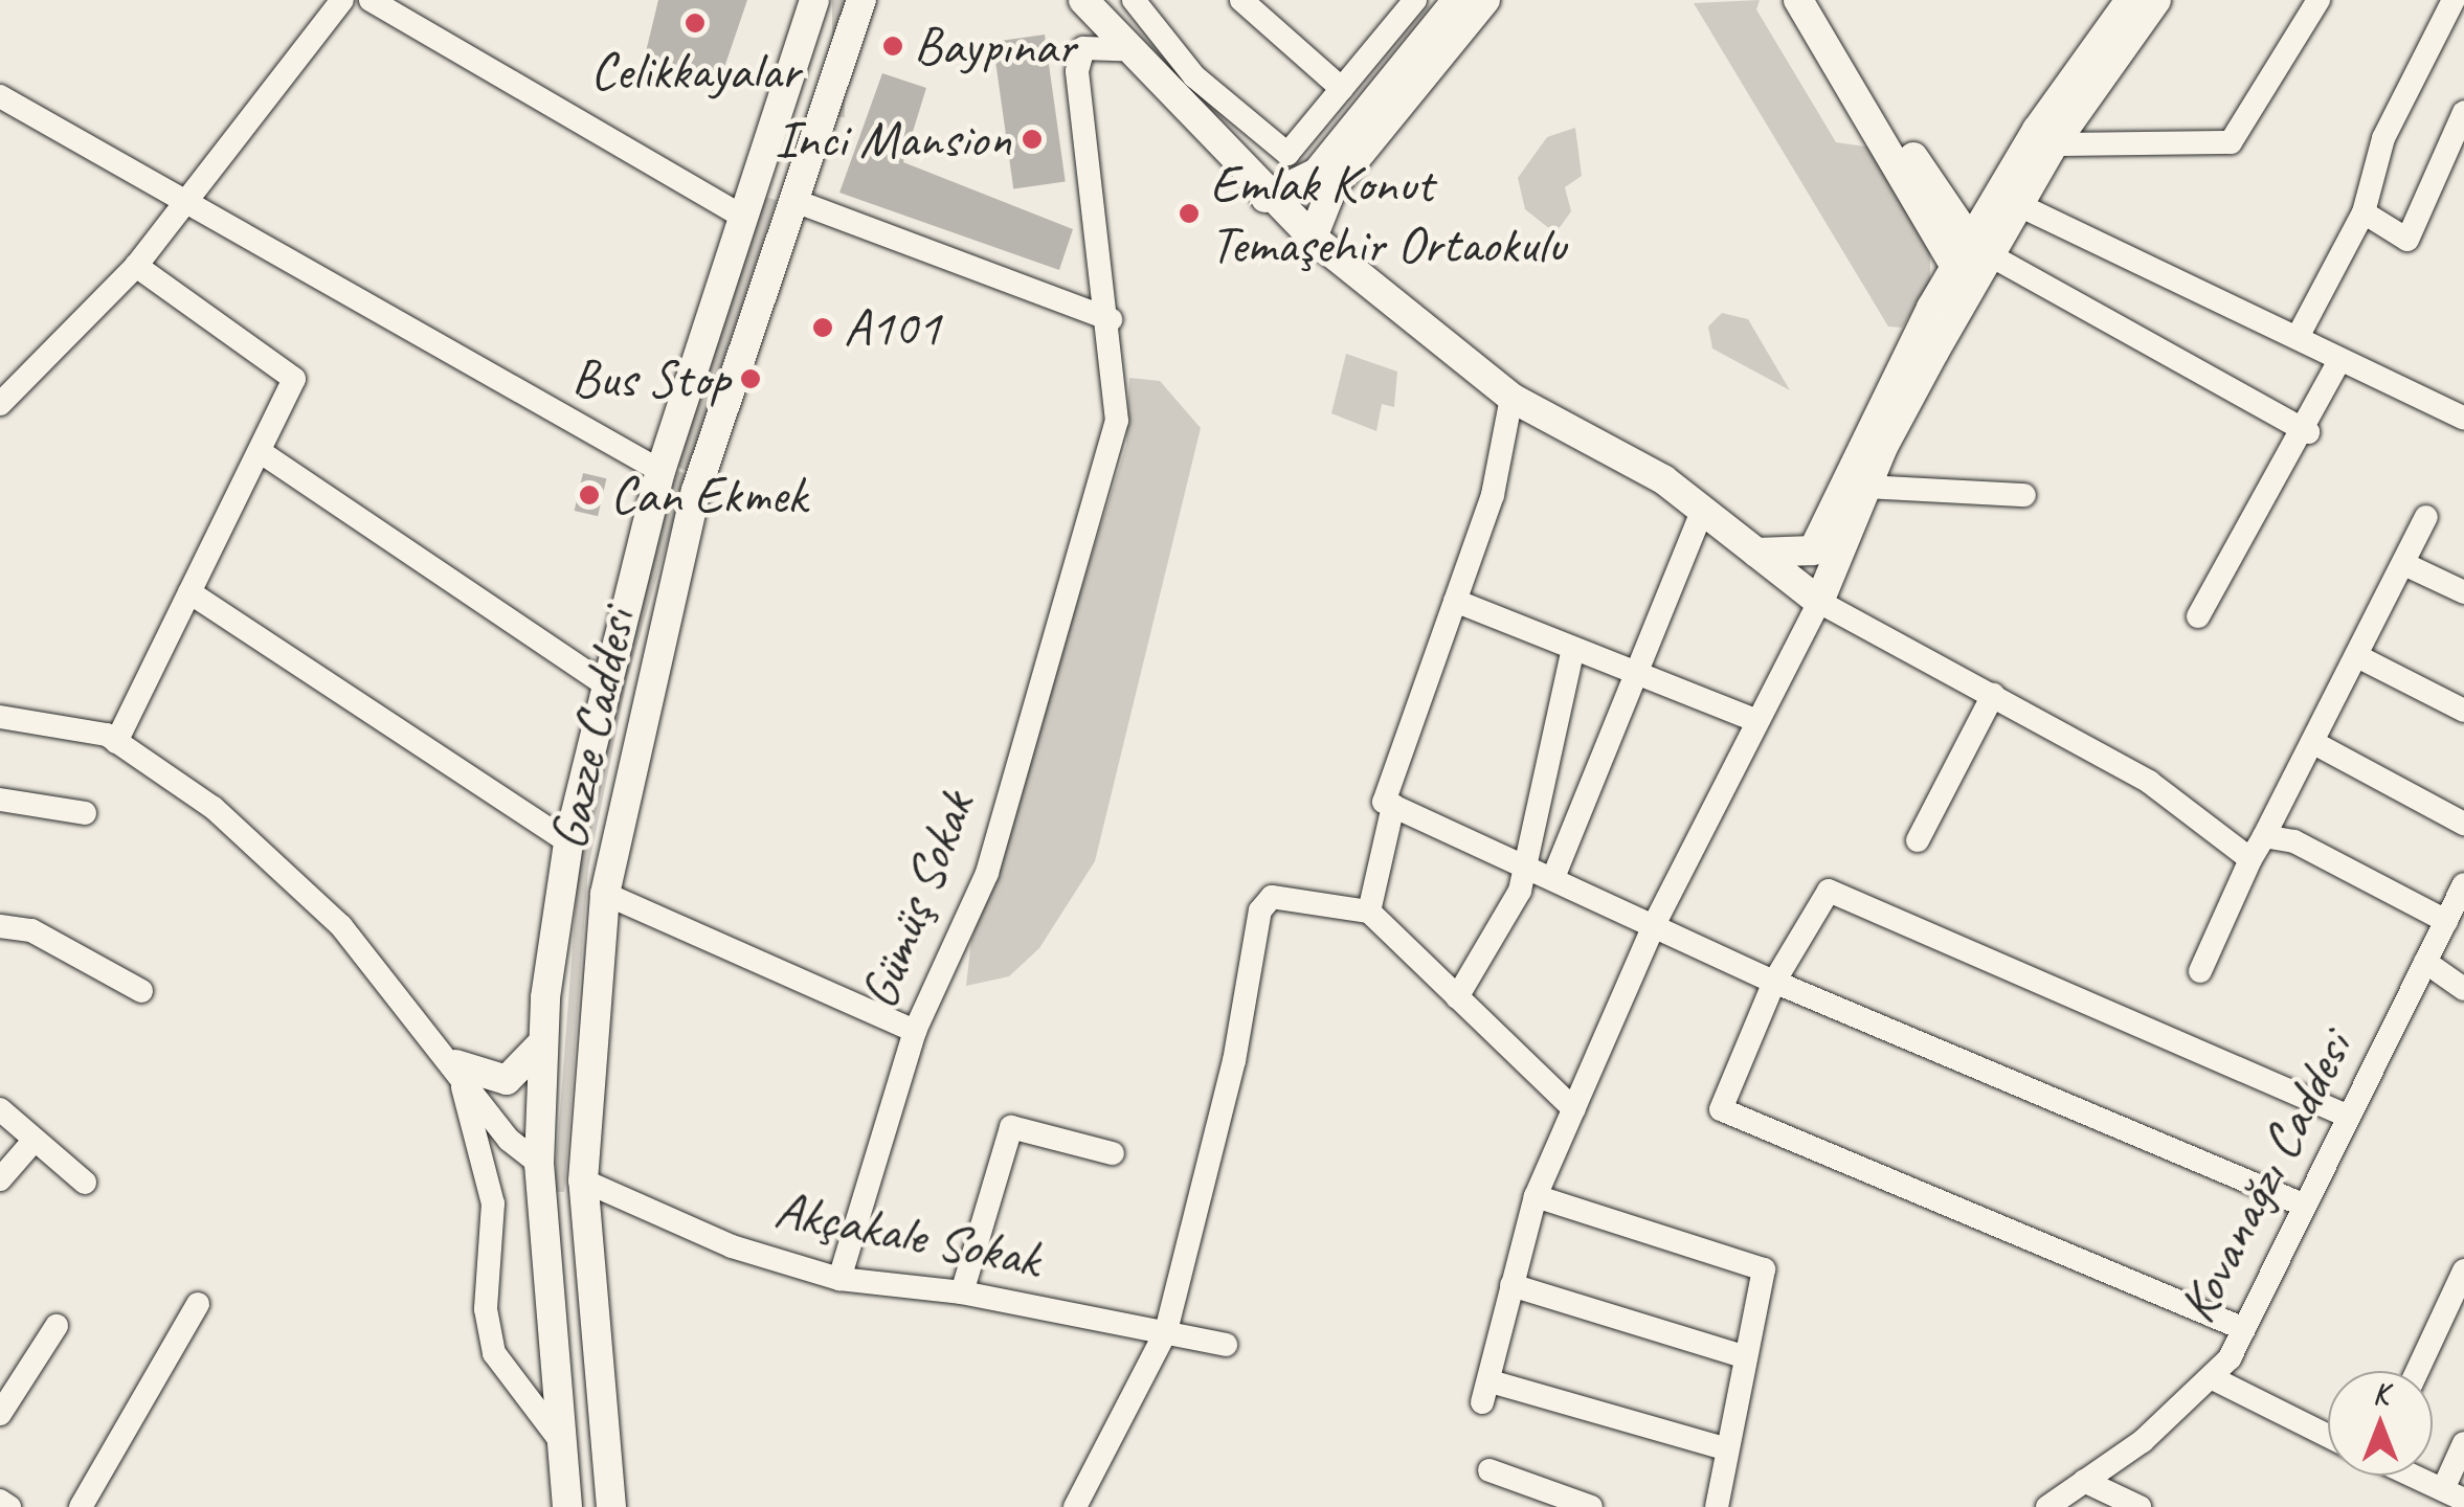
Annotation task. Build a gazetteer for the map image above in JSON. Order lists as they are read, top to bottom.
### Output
{
  "streets": {
    "main road": ["Gazze Caddesi"],
    "street": ["Gümüş Sokak", "Kovanağzı Caddesi", "Akçakale Sokak"]
  },
  "crossings": [
    ["Gazze Caddesi", "Akçakale Sokak"],
    ["Gümüş Sokak", "Akçakale Sokak"]
  ],
  "places": [
    "Celikkayalar",
    "Baypınar",
    "Inci Mansion",
    "Emlak Konut Temaşehir Ortaokulu",
    "A101",
    "Bus Stop",
    "Can Ekmek"
  ],
  "north": "top"
}
